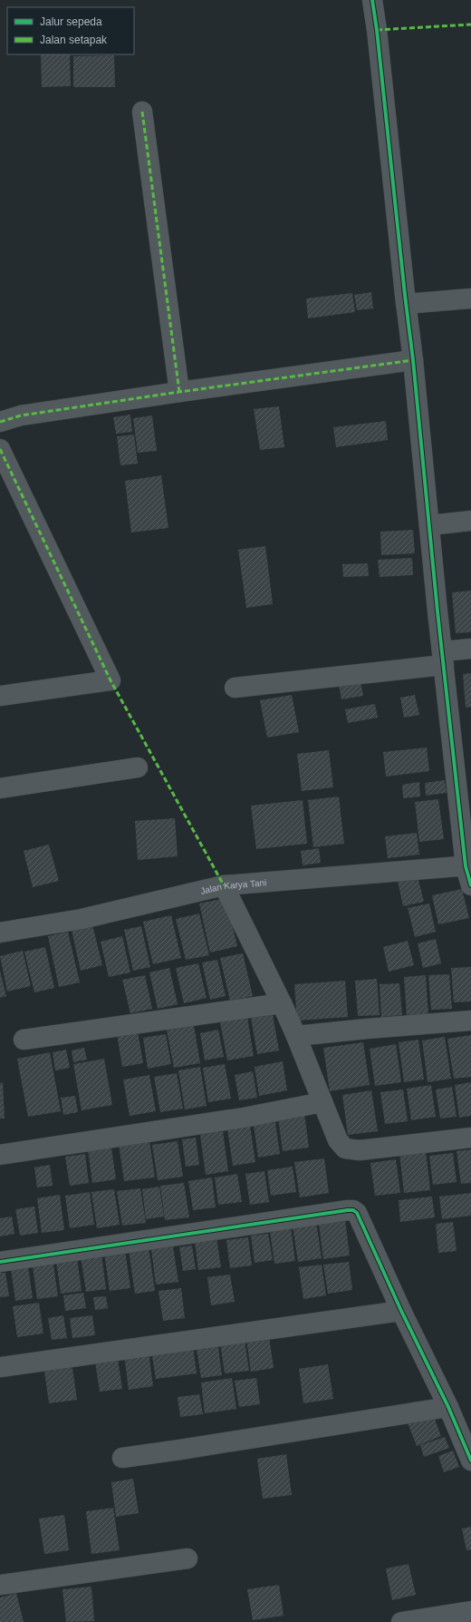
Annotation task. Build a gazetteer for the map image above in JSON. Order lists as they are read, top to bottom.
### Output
{
  "streets": {
    "street": ["Jalan Karya Tani"]
  },
  "legend": ["Jalur sepeda", "Jalan setapak"]
}
